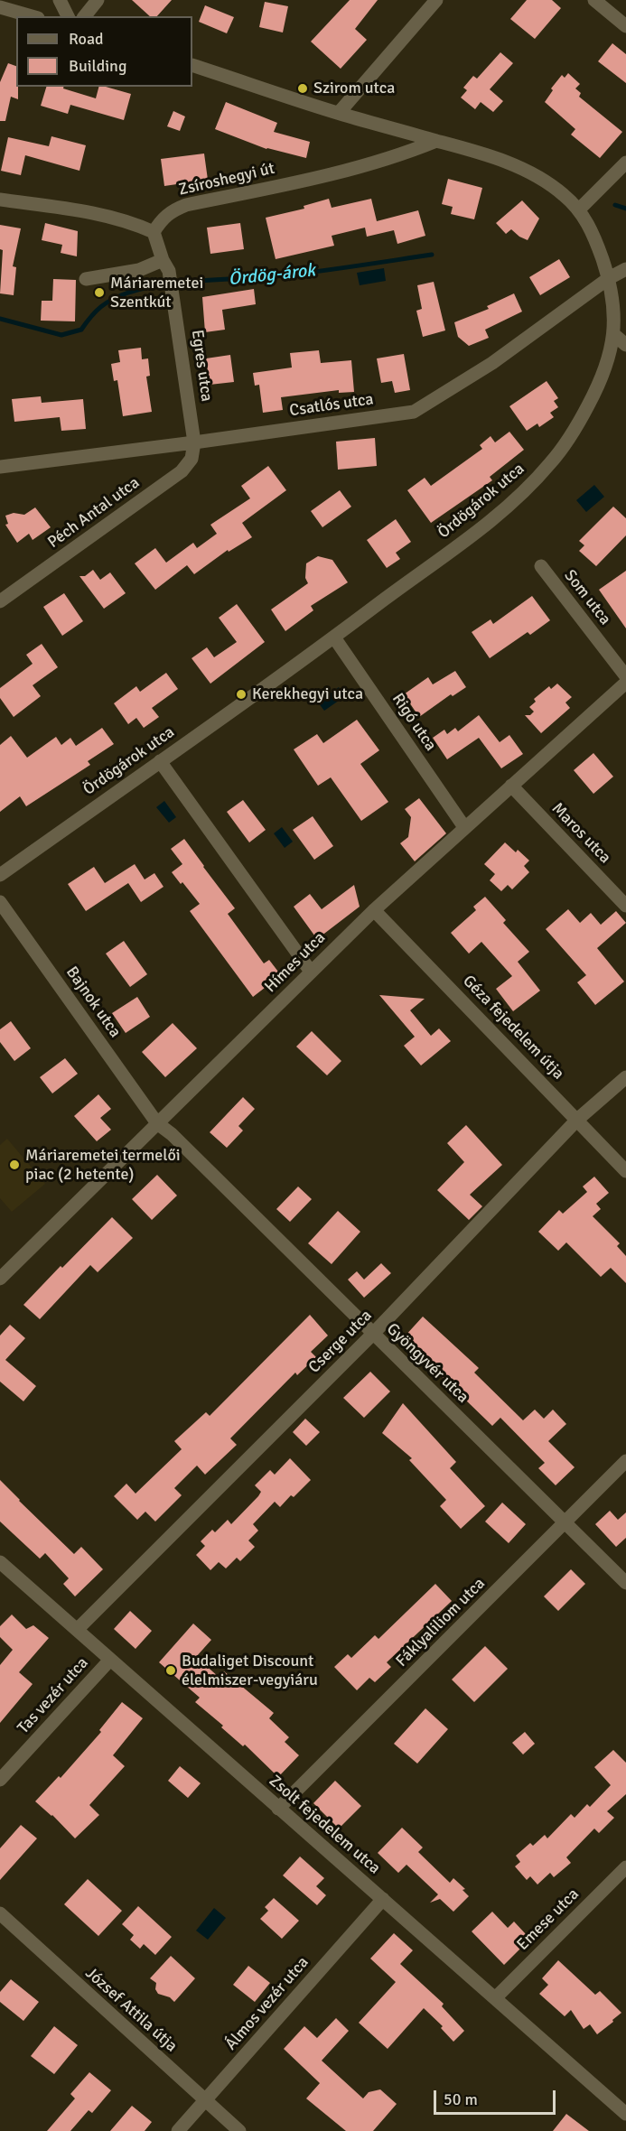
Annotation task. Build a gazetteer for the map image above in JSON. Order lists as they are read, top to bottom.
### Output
{
  "streets": {
    "street": [
      "Zsíroshegyi út",
      "Egres utca",
      "Csatlós utca",
      "Ördögárok utca",
      "Péch Antal utca",
      "Som utca",
      "Rigó utca",
      "Maros utca",
      "Hímes utca",
      "Bajnok utca",
      "Géza fejedelem útja",
      "Cserge utca",
      "Gyöngyvér utca",
      "Fáklyaliliom utca",
      "Tas vezér utca",
      "Zsolt fejedelem utca",
      "Emese utca",
      "Álmos vezér utca",
      "József Attila útja"
    ]
  },
  "crossings": [
    ["Zsíroshegyi út", "Egres utca"],
    ["Zsíroshegyi út", "Ördögárok utca"],
    ["Egres utca", "Csatlós utca"],
    ["Egres utca", "Péch Antal utca"],
    ["Csatlós utca", "Ördögárok utca"],
    ["Csatlós utca", "Péch Antal utca"],
    ["Ördögárok utca", "Rigó utca"],
    ["Rigó utca", "Hímes utca"],
    ["Maros utca", "Hímes utca"],
    ["Hímes utca", "Bajnok utca"],
    ["Hímes utca", "Géza fejedelem útja"],
    ["Hímes utca", "Gyöngyvér utca"],
    ["Bajnok utca", "Gyöngyvér utca"],
    ["Géza fejedelem útja", "Cserge utca"],
    ["Cserge utca", "Gyöngyvér utca"],
    ["Cserge utca", "Zsolt fejedelem utca"],
    ["Gyöngyvér utca", "Fáklyaliliom utca"],
    ["Fáklyaliliom utca", "Zsolt fejedelem utca"],
    ["Tas vezér utca", "Zsolt fejedelem utca"],
    ["Zsolt fejedelem utca", "Emese utca"],
    ["Zsolt fejedelem utca", "Álmos vezér utca"],
    ["Álmos vezér utca", "József Attila útja"]
  ],
  "water": ["Ördög-árok"],
  "places": [
    "Szirom utca",
    "Máriaremetei Szentkút",
    "Kerekhegyi utca",
    "Máriaremetei termelői piac (2 hetente)",
    "Budaliget Discount élelmiszer-vegyiáru"
  ],
  "legend": ["Road", "Building"],
  "scale_bar": "50 m"
}
